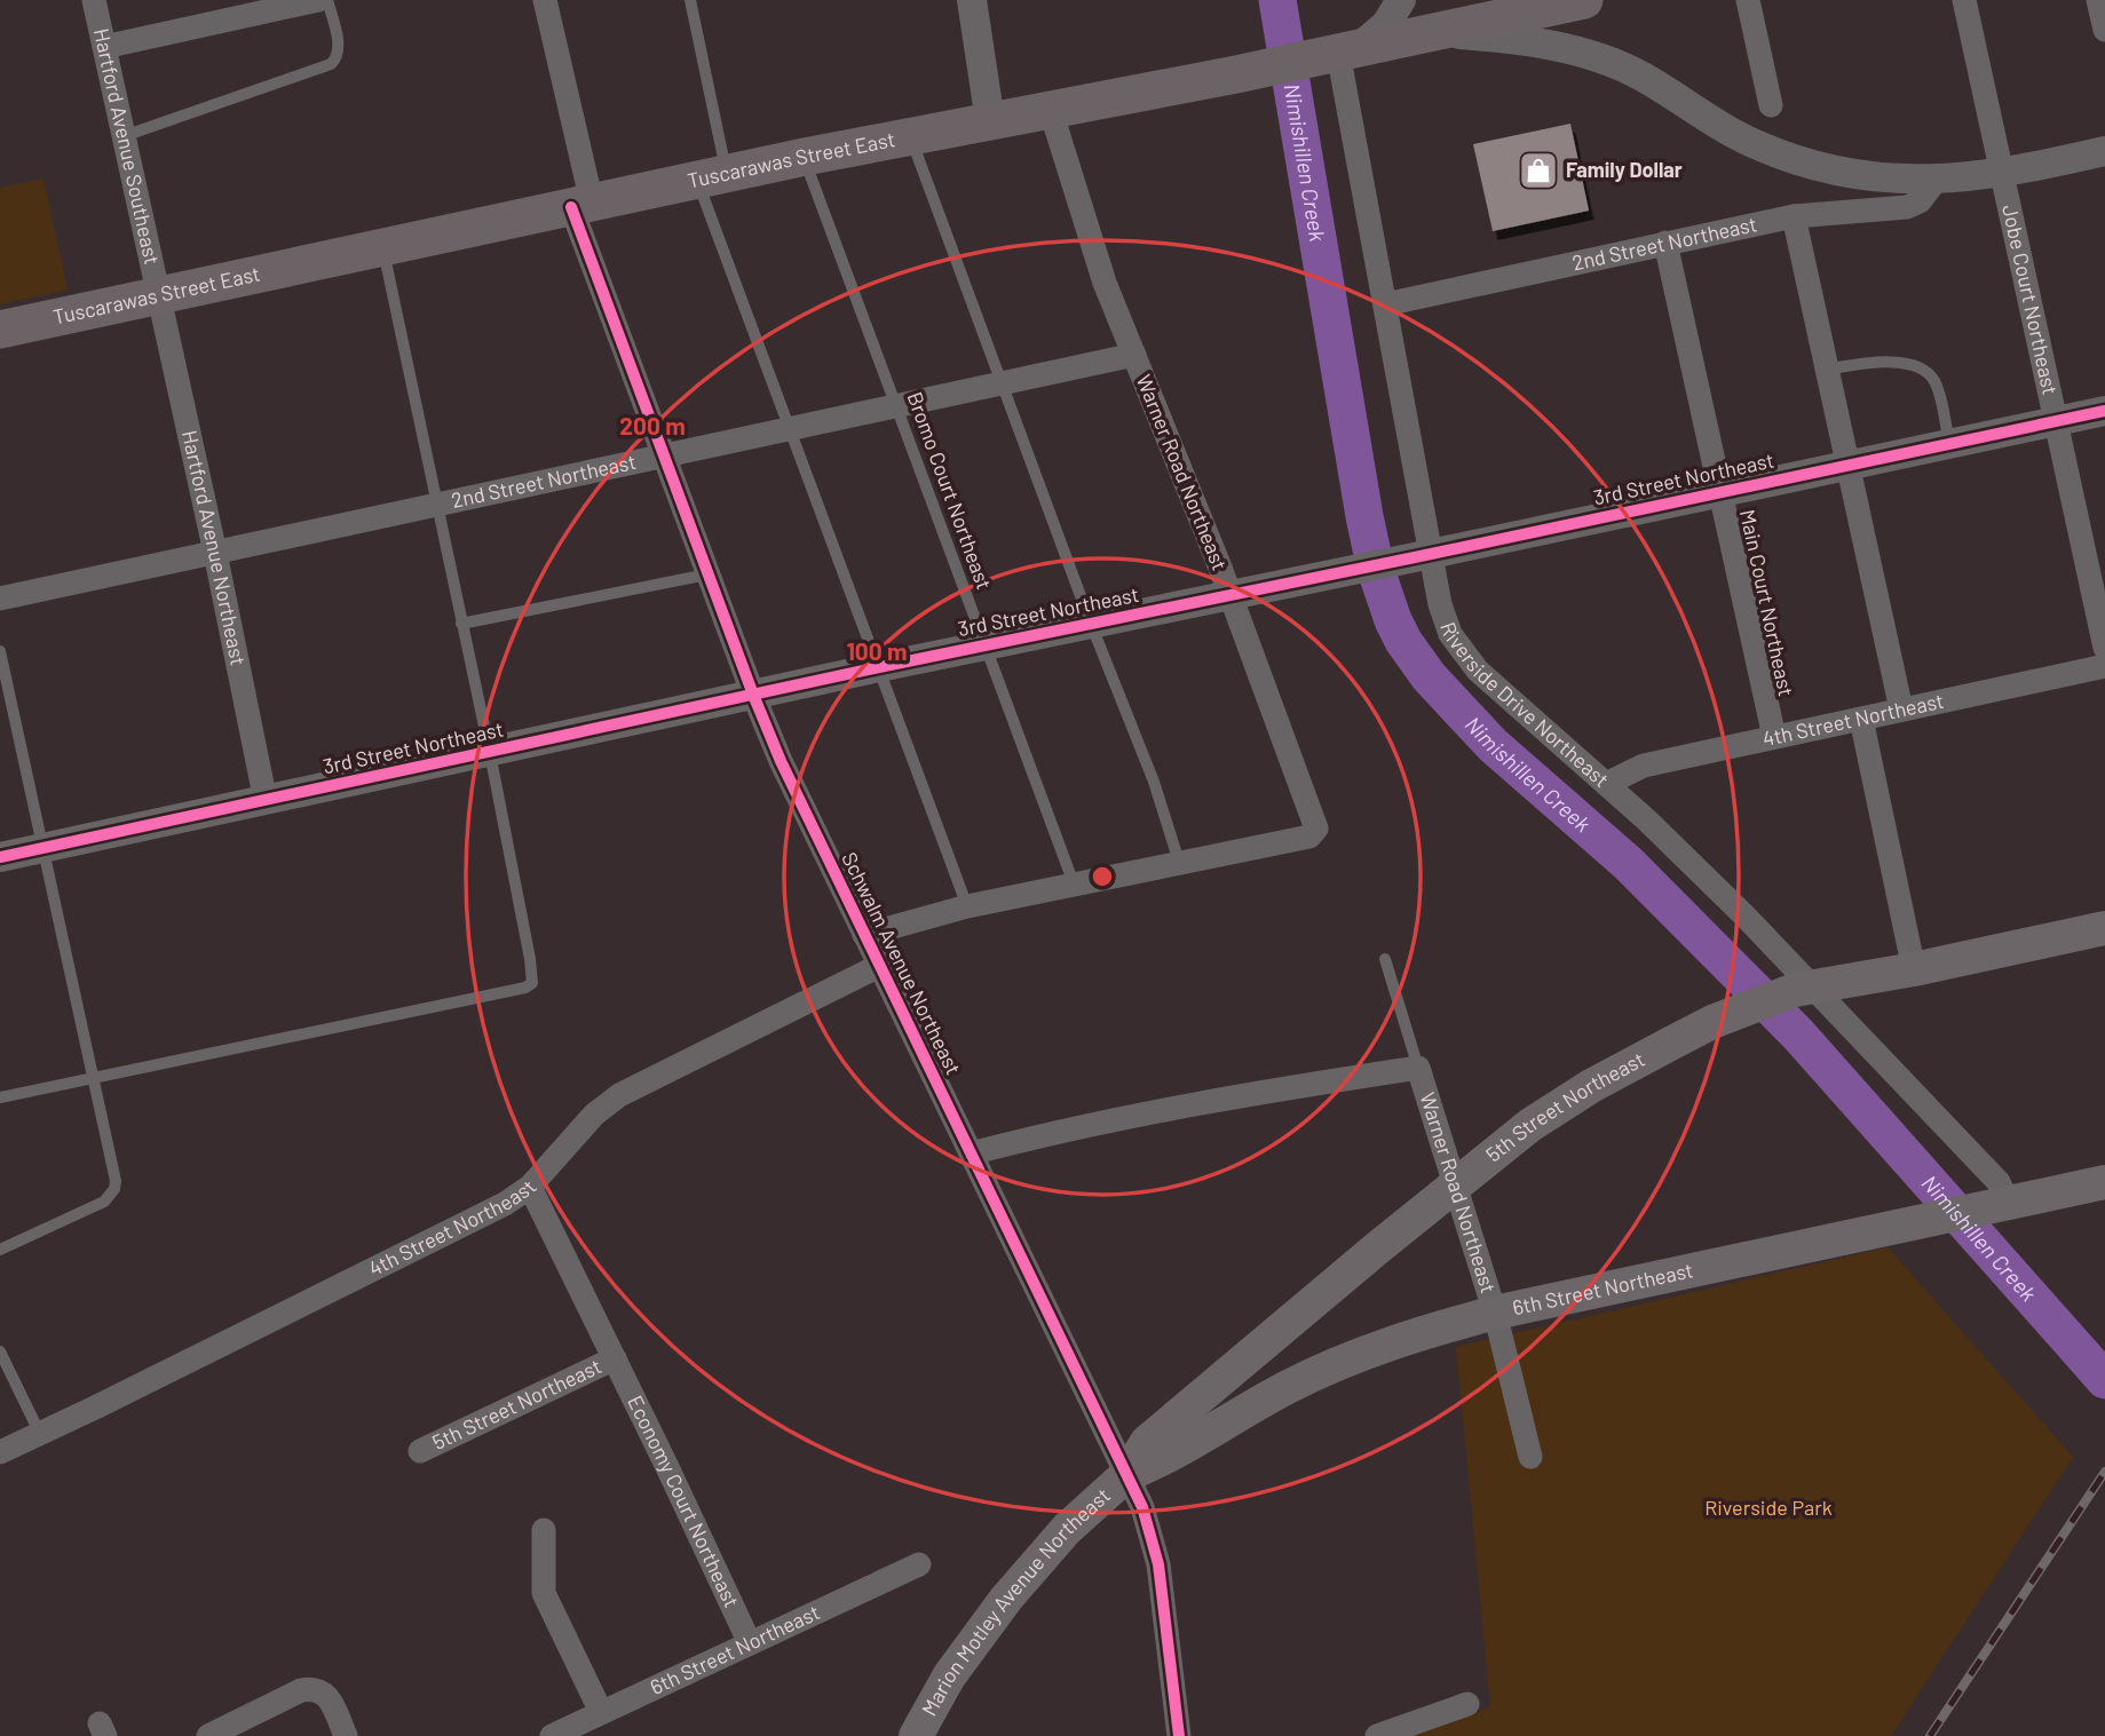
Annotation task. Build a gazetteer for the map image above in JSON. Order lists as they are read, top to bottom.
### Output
{
  "streets": {
    "main road": [
      "Tuscarawas Street East",
      "5th Street Northeast",
      "6th Street Northeast",
      "Marion Motley Avenue Northeast"
    ],
    "street": [
      "Hartford Avenue Southeast",
      "2nd Street Northeast",
      "Jobe Court Northeast",
      "Warner Road Northeast",
      "3rd Street Northeast",
      "Hartford Avenue Northeast",
      "Main Court Northeast",
      "Riverside Drive Northeast",
      "4th Street Northeast",
      "Schwalm Avenue Northeast",
      "Economy Court Northeast"
    ],
    "lane": ["Bromo Court Northeast"]
  },
  "crossings": [
    ["Hartford Avenue Southeast", "Tuscarawas Street East"],
    ["Hartford Avenue Southeast", "Hartford Avenue Northeast"],
    ["Tuscarawas Street East", "Warner Road Northeast"],
    ["Tuscarawas Street East", "Bromo Court Northeast"],
    ["Tuscarawas Street East", "Hartford Avenue Northeast"],
    ["Tuscarawas Street East", "Riverside Drive Northeast"],
    ["Tuscarawas Street East", "Schwalm Avenue Northeast"],
    ["2nd Street Northeast", "Warner Road Northeast"],
    ["2nd Street Northeast", "Bromo Court Northeast"],
    ["2nd Street Northeast", "Hartford Avenue Northeast"],
    ["2nd Street Northeast", "Main Court Northeast"],
    ["2nd Street Northeast", "Riverside Drive Northeast"],
    ["2nd Street Northeast", "Schwalm Avenue Northeast"],
    ["Jobe Court Northeast", "3rd Street Northeast"],
    ["Warner Road Northeast", "3rd Street Northeast"],
    ["Warner Road Northeast", "5th Street Northeast"],
    ["Warner Road Northeast", "6th Street Northeast"],
    ["3rd Street Northeast", "Bromo Court Northeast"],
    ["3rd Street Northeast", "Hartford Avenue Northeast"],
    ["3rd Street Northeast", "Main Court Northeast"],
    ["3rd Street Northeast", "Riverside Drive Northeast"],
    ["3rd Street Northeast", "Schwalm Avenue Northeast"],
    ["Main Court Northeast", "4th Street Northeast"],
    ["Riverside Drive Northeast", "4th Street Northeast"],
    ["Riverside Drive Northeast", "5th Street Northeast"],
    ["Riverside Drive Northeast", "6th Street Northeast"],
    ["4th Street Northeast", "Schwalm Avenue Northeast"],
    ["4th Street Northeast", "Economy Court Northeast"],
    ["Schwalm Avenue Northeast", "5th Street Northeast"],
    ["Schwalm Avenue Northeast", "6th Street Northeast"],
    ["Schwalm Avenue Northeast", "Marion Motley Avenue Northeast"],
    ["5th Street Northeast", "6th Street Northeast"],
    ["5th Street Northeast", "Economy Court Northeast"],
    ["5th Street Northeast", "Marion Motley Avenue Northeast"],
    ["6th Street Northeast", "Economy Court Northeast"],
    ["6th Street Northeast", "Marion Motley Avenue Northeast"]
  ],
  "water": ["Nimishillen Creek"],
  "parks": ["Riverside Park"],
  "places": {
    "shop": ["Family Dollar"]
  },
  "rings": ["200 m", "100 m"]
}
